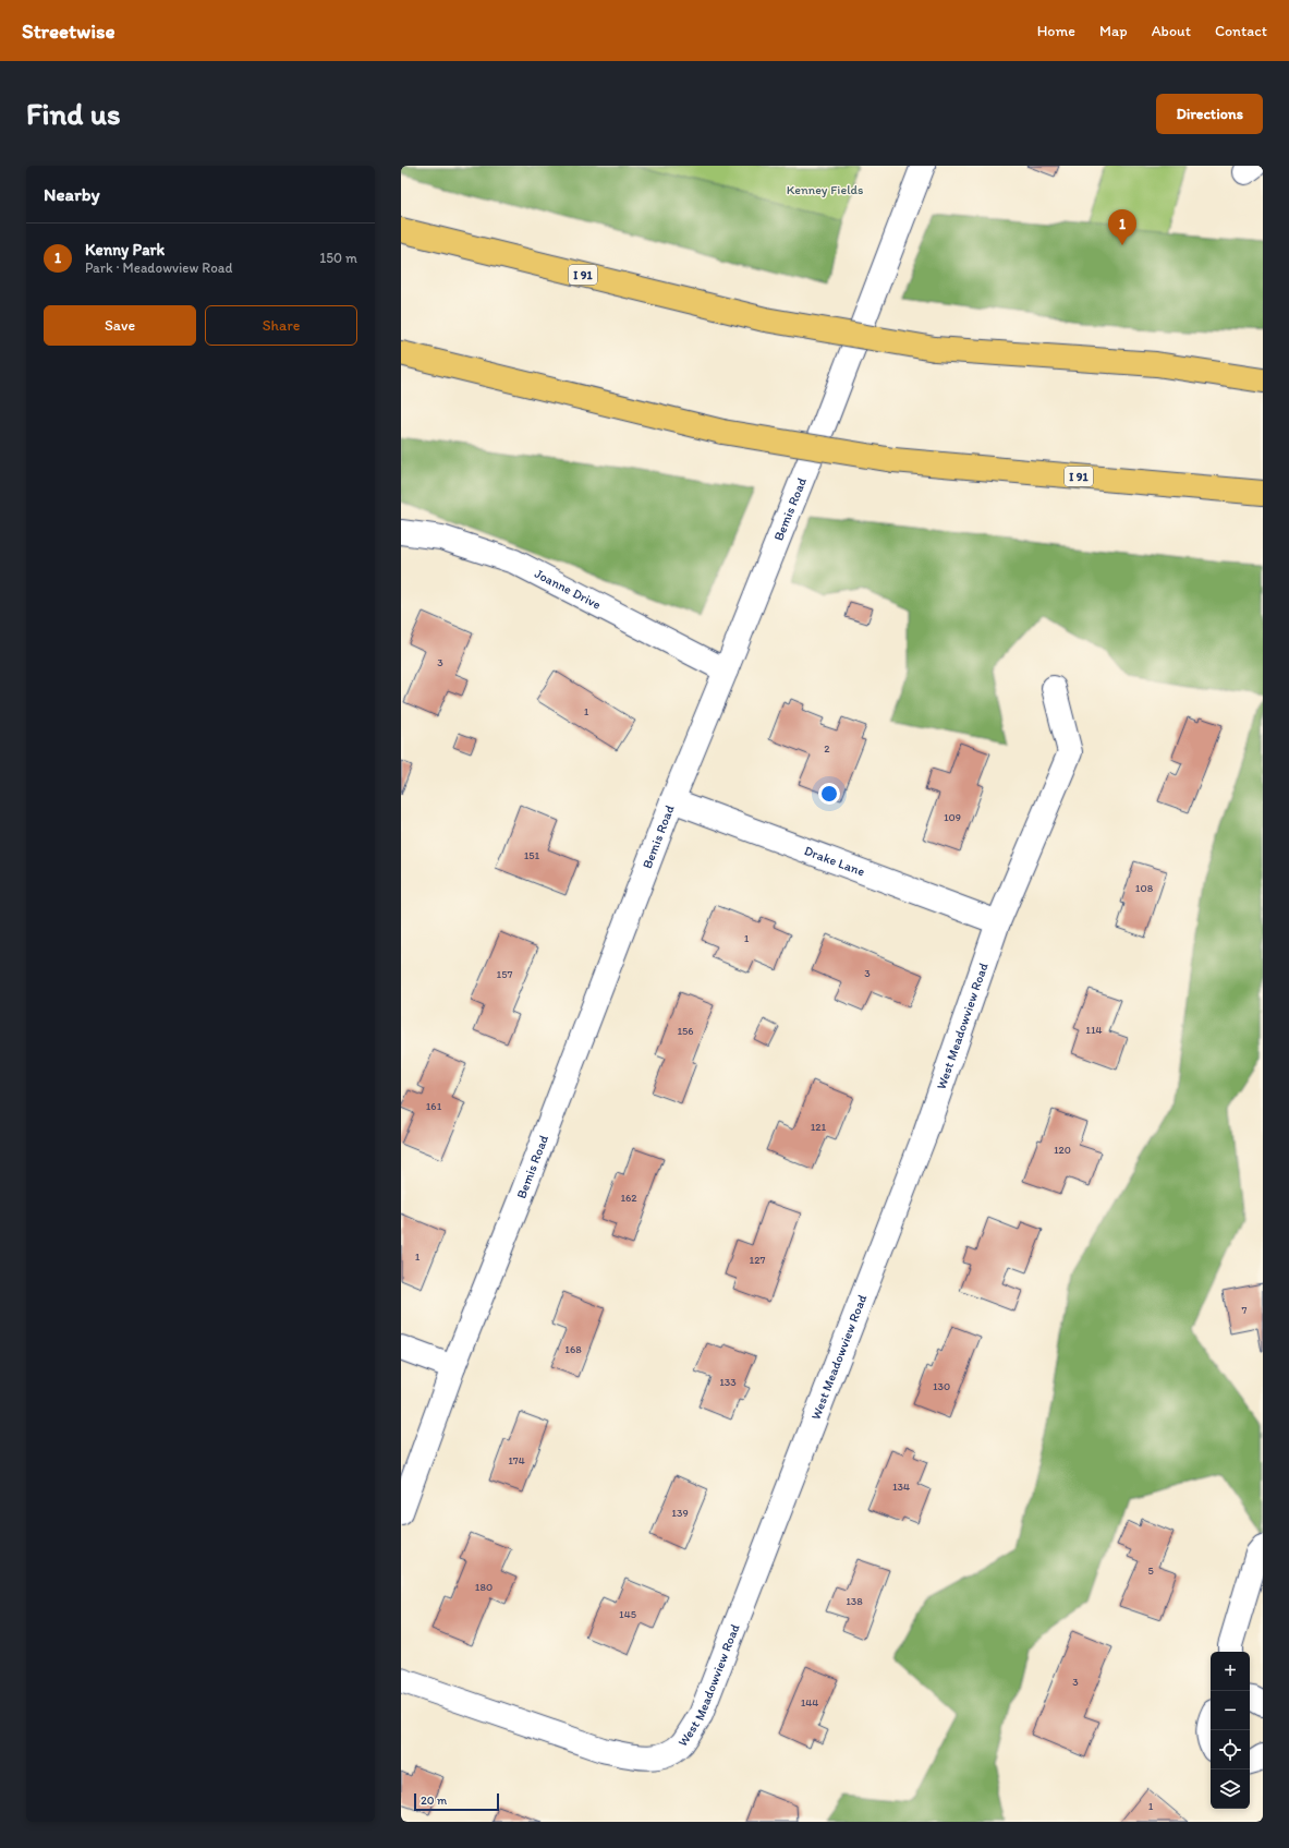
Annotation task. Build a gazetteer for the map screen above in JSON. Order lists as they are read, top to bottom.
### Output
{
  "streets": {
    "highway": ["I 91"],
    "street": [
      "Bemis Road",
      "Joanne Drive",
      "Drake Lane",
      "West Meadowview Road"
    ]
  },
  "crossings": [
    ["Bemis Road", "Joanne Drive"],
    ["Bemis Road", "Drake Lane"],
    ["Drake Lane", "West Meadowview Road"]
  ],
  "parks": ["Kenney Fields"],
  "house_numbers": [
    "3",
    "1",
    "2",
    "109",
    "151",
    "108",
    "1",
    "3",
    "157",
    "114",
    "156",
    "161",
    "121",
    "120",
    "162",
    "1",
    "127",
    "7",
    "168",
    "133",
    "130",
    "174",
    "134",
    "139",
    "5",
    "180",
    "138",
    "145",
    "3",
    "144",
    "1"
  ],
  "scale_bar": "20 m",
  "page": {
    "header": "Streetwise",
    "nav": [
      "Home",
      "Map",
      "About",
      "Contact"
    ],
    "buttons": [
      "Directions",
      ["Save", "Share"]
    ],
    "title": "Find us",
    "heading": "Nearby",
    "pins": "1",
    "list": [
      {
        "mark": "1",
        "name": "Kenny Park",
        "note": "Park · Meadowview Road",
        "value": "150 m"
      }
    ],
    "map_buttons": ["+", "−"],
    "scale": "20 m"
  }
}
